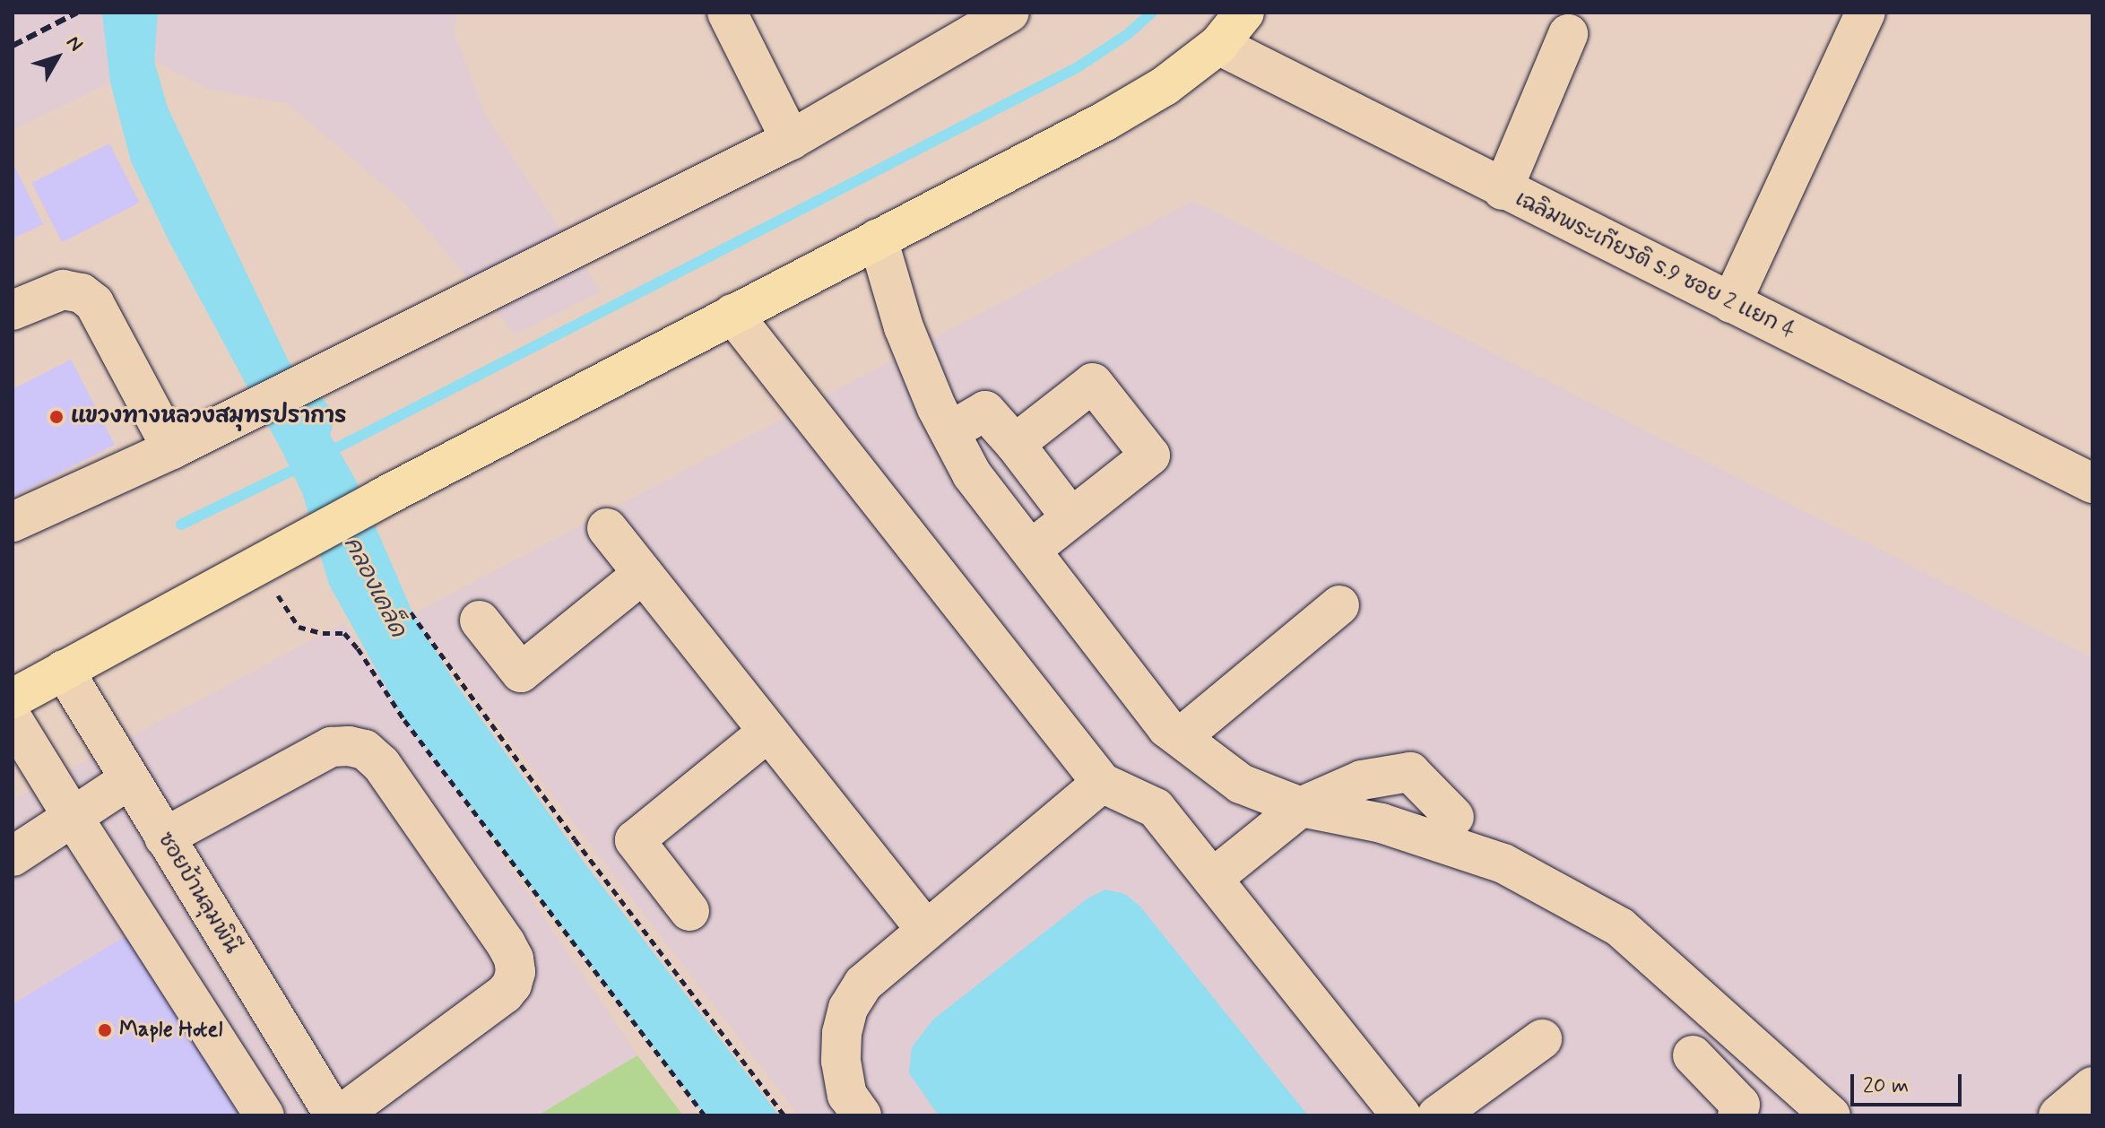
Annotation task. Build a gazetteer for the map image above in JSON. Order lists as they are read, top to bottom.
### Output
{
  "streets": {
    "street": ["เฉลิมพระเกียรติ ร.9 ซอย 2 แยก 4", "ซอยบ้านลุมพินี"]
  },
  "water": ["คลองเคล็ด"],
  "places": ["แขวงทางหลวงสมุทรปราการ", "Maple Hotel"],
  "scale_bar": "20 m",
  "north": "top right"
}
